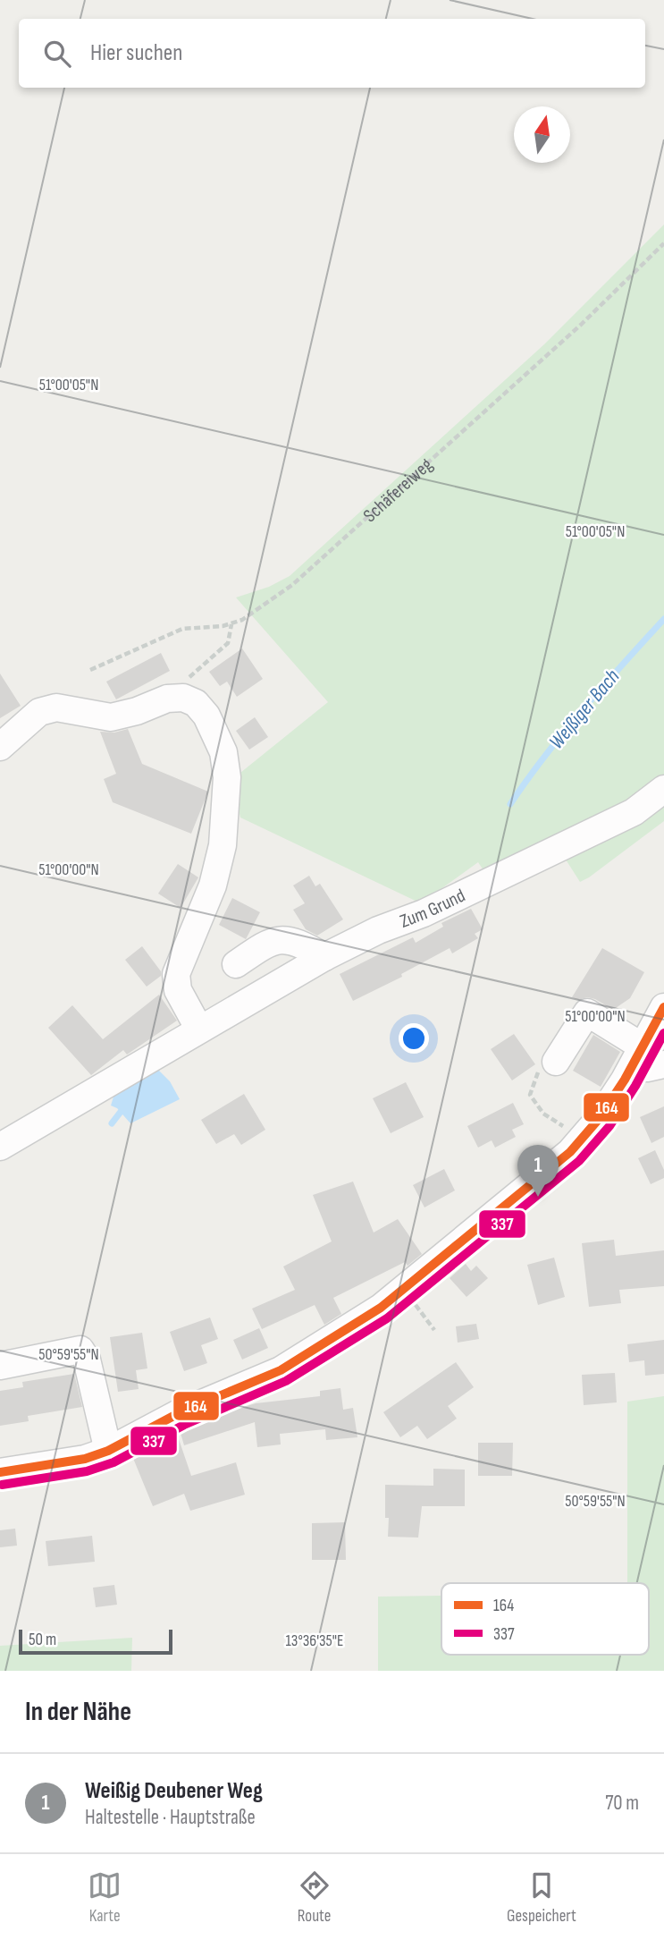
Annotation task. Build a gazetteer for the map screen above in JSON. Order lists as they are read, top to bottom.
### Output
{
  "streets": {
    "street": ["Zum Grund"],
    "path": ["Schäfereiweg"]
  },
  "water": ["Weißiger Bach"],
  "lines": ["transit line 164", "transit line 337"],
  "legend": ["164", "337"],
  "scale_bar": "50 m",
  "north": "top",
  "page": {
    "search": "Hier suchen",
    "pins": "1",
    "scale": "50 m",
    "heading": "In der Nähe",
    "list": [
      {
        "mark": "1",
        "name": "Weißig Deubener Weg",
        "note": "Haltestelle · Hauptstraße",
        "value": "70 m"
      }
    ],
    "nav": ["Karte", "Route", "Gespeichert"]
  },
  "coordinates": [
    "51°00'05\"N",
    "51°00'00\"N",
    "50°59'55\"N",
    "13°36'35\"E"
  ]
}
